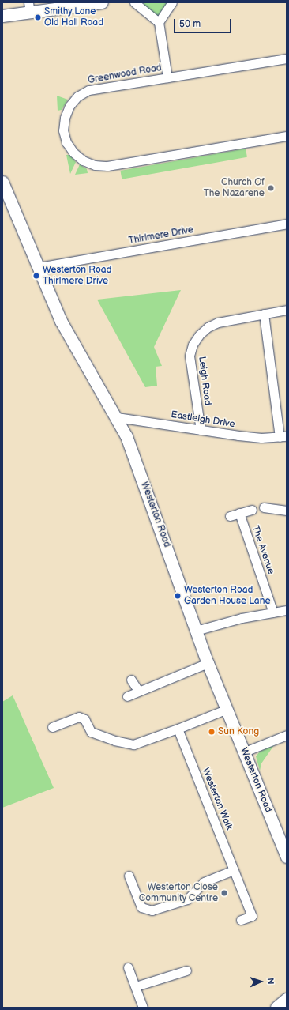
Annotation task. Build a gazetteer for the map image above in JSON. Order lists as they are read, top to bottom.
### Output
{
  "streets": {
    "street": [
      "Greenwood Road",
      "Thirlmere Drive",
      "Leigh Road",
      "Eastleigh Drive",
      "Westerton Road",
      "The Avenue",
      "Westerton Walk"
    ]
  },
  "crossings": [
    ["Thirlmere Drive", "Westerton Road"],
    ["Leigh Road", "Eastleigh Drive"],
    ["Eastleigh Drive", "Westerton Road"]
  ],
  "places": [
    "Smithy Lane Old Hall Road",
    "Church Of The Nazarene",
    "Westerton Road Thirlmere Drive",
    "Westerton Road Garden House Lane",
    "Sun Kong",
    "Westerton Close Community Centre"
  ],
  "scale_bar": "50 m",
  "north": "right"
}
